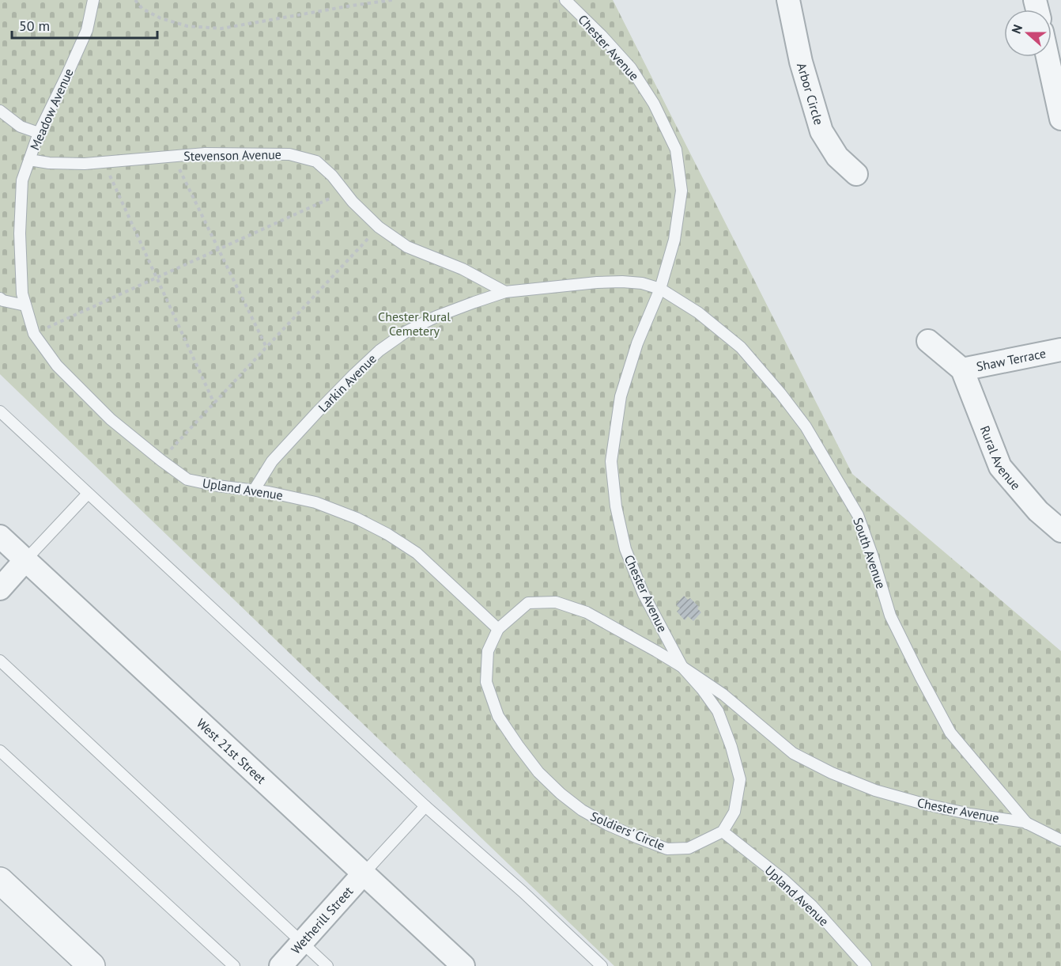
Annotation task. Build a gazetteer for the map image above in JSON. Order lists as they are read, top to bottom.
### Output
{
  "streets": {
    "street": [
      "Arbor Circle",
      "Shaw Terrace",
      "Rural Avenue",
      "West 21st Street",
      "Wetherill Street"
    ],
    "lane": [
      "Chester Avenue",
      "Meadow Avenue",
      "Stevenson Avenue",
      "Larkin Avenue",
      "Upland Avenue",
      "South Avenue",
      "Soldiers' Circle"
    ]
  },
  "crossings": [
    ["Chester Avenue", "Larkin Avenue"],
    ["Chester Avenue", "South Avenue"],
    ["Chester Avenue", "Soldiers' Circle"],
    ["Meadow Avenue", "Stevenson Avenue"],
    ["Meadow Avenue", "Upland Avenue"],
    ["Stevenson Avenue", "Larkin Avenue"],
    ["Shaw Terrace", "Rural Avenue"],
    ["Larkin Avenue", "Upland Avenue"],
    ["Larkin Avenue", "South Avenue"],
    ["Upland Avenue", "Soldiers' Circle"],
    ["West 21st Street", "Wetherill Street"]
  ],
  "parks": ["Chester Rural Cemetery"],
  "scale_bar": "50 m",
  "north": "left"
}
